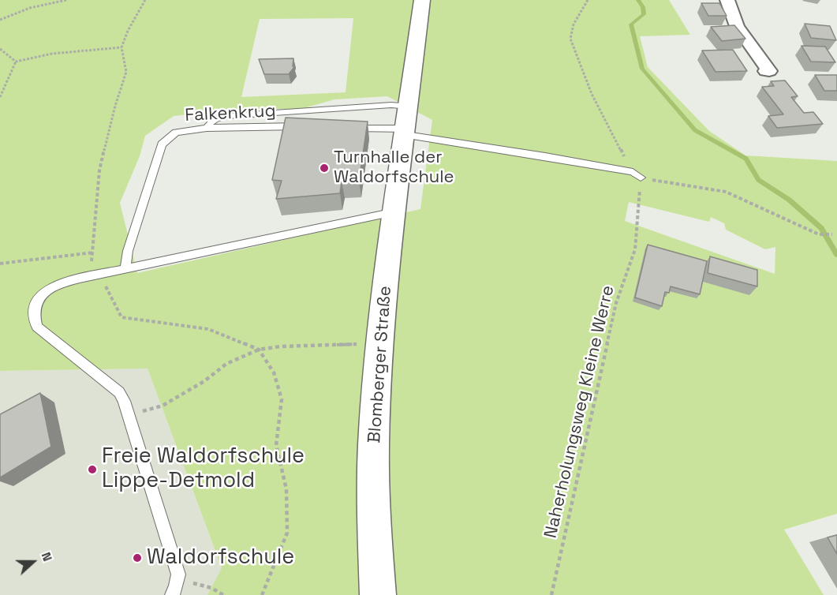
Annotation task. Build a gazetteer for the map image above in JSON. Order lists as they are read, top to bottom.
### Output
{
  "streets": {
    "street": ["Blomberger Straße"],
    "lane": ["Falkenkrug"],
    "path": ["Naherholungsweg Kleine Werre"]
  },
  "places": ["Turnhalle der Waldorfschule", "Freie Waldorfschule Lippe-Detmold", "Waldorfschule"],
  "north": "right"
}
